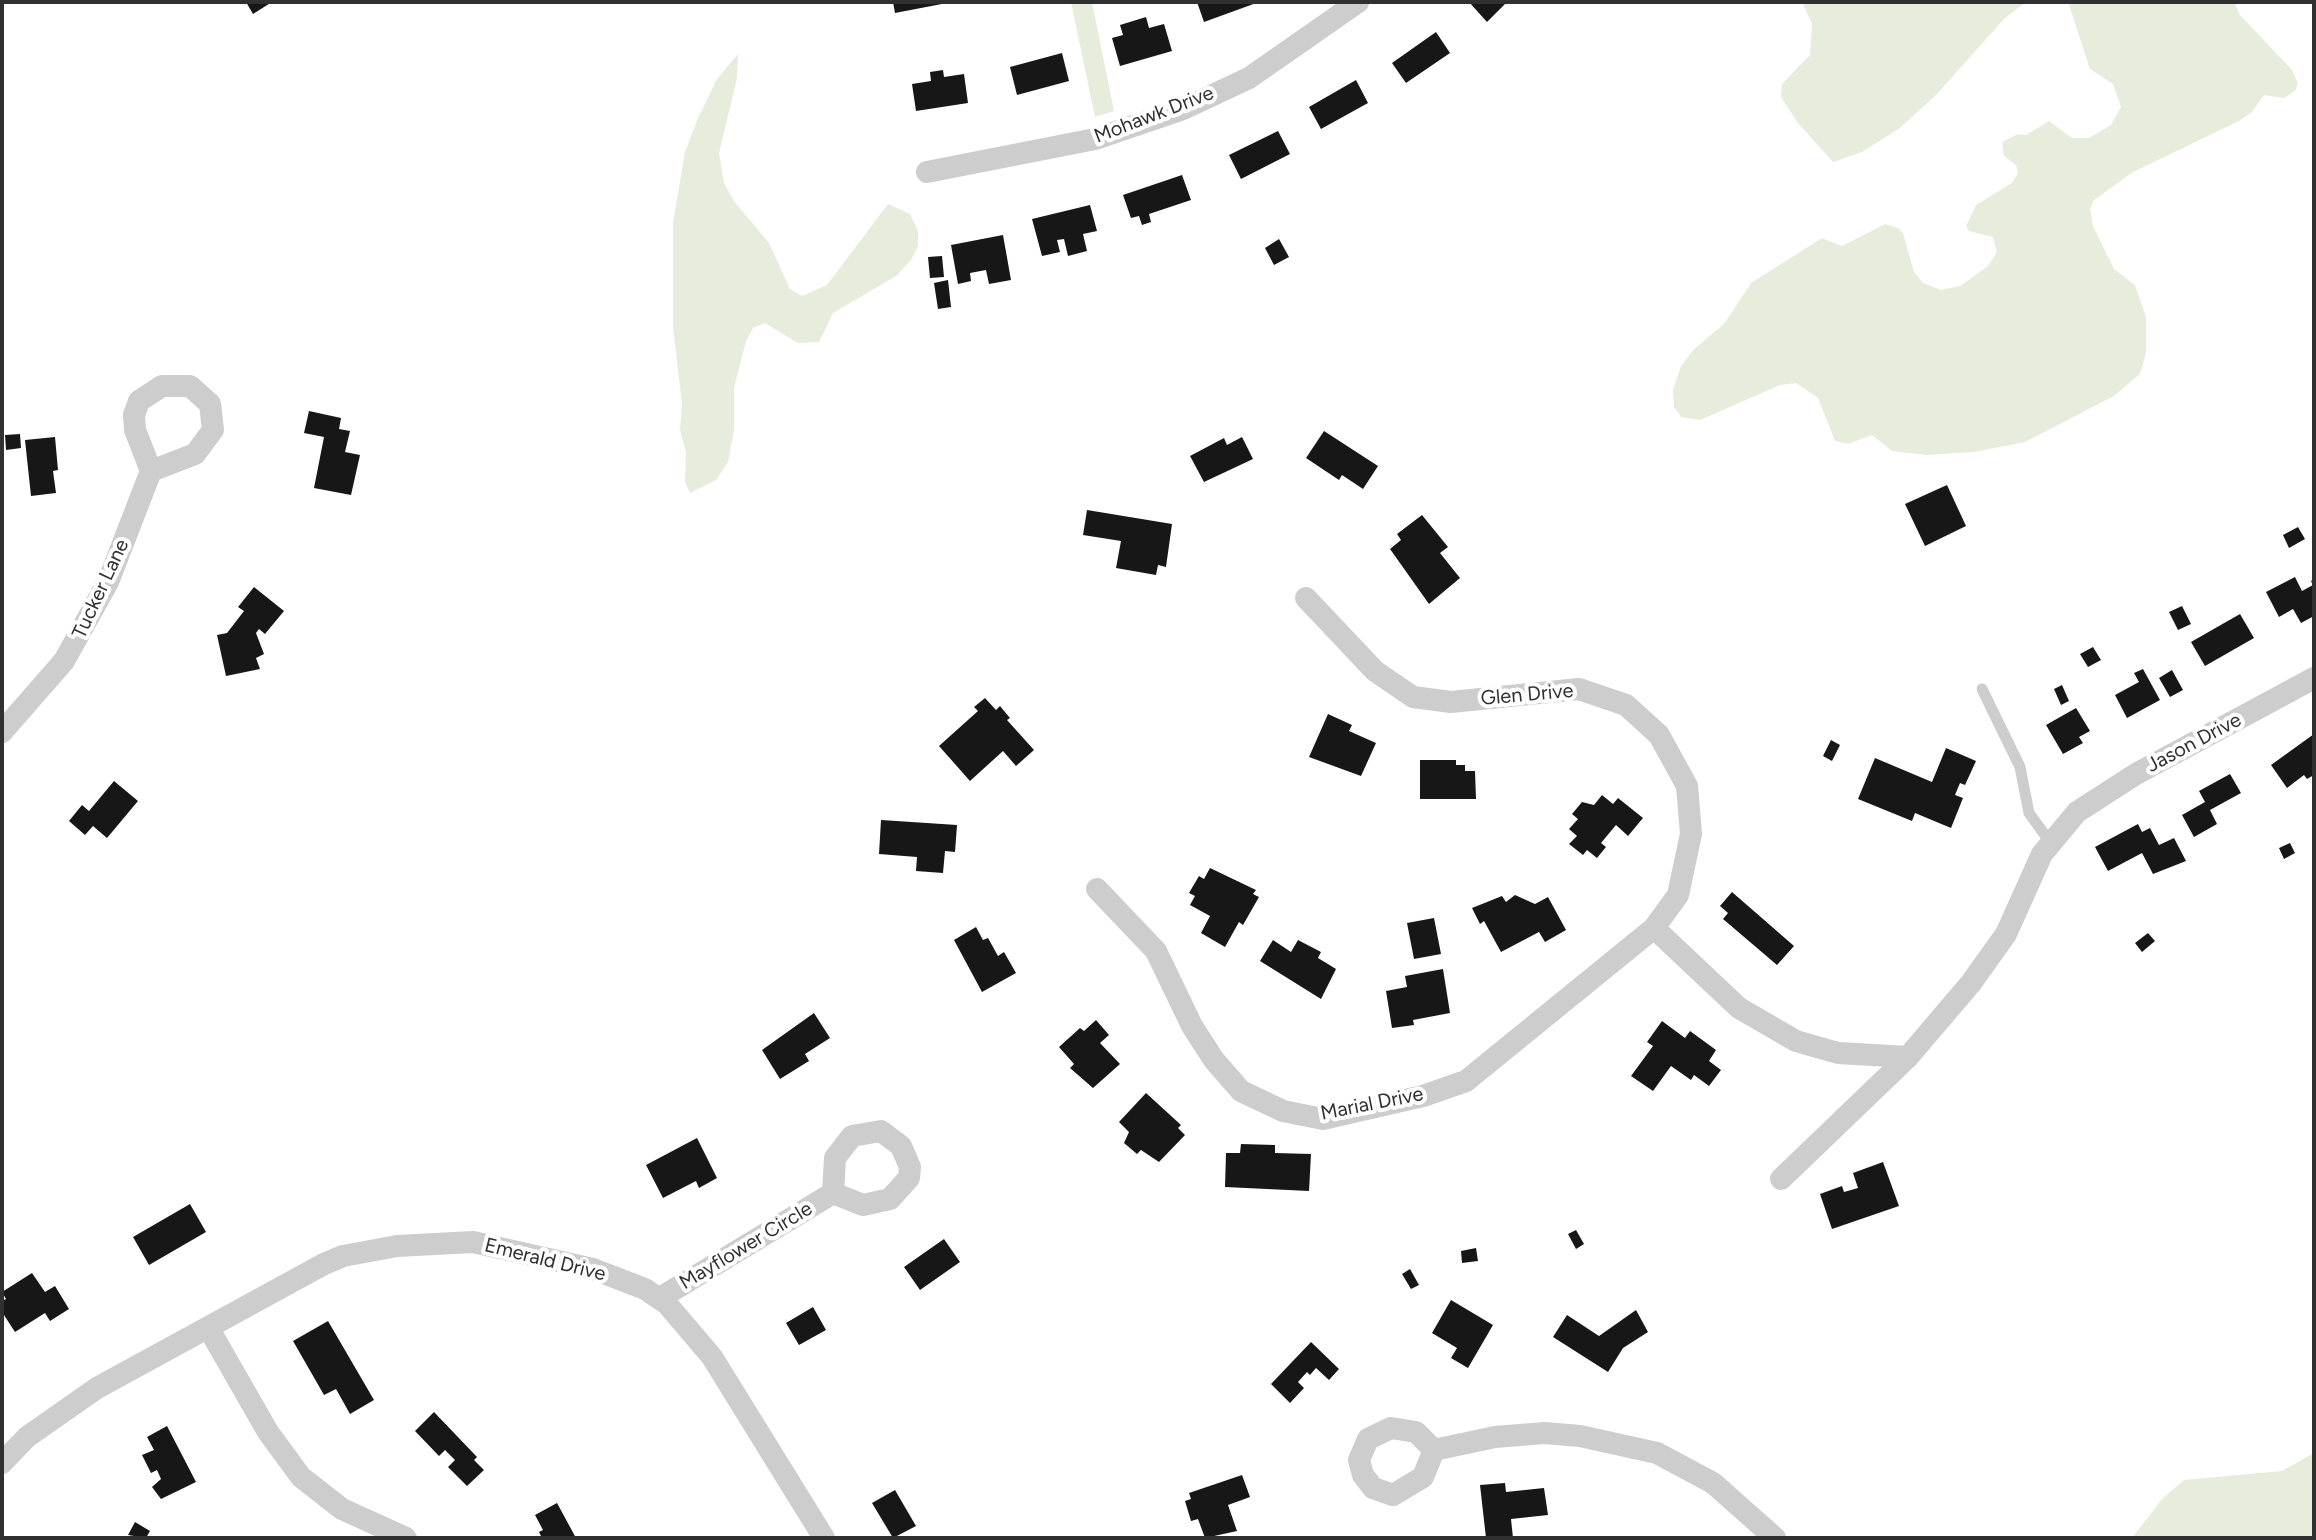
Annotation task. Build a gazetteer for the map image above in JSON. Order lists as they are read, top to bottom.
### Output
{
  "streets": {
    "street": [
      "Mohawk Drive",
      "Tucker Lane",
      "Glen Drive",
      "Jason Drive",
      "Marial Drive",
      "Mayflower Circle",
      "Emerald Drive"
    ]
  },
  "crossings": [
    ["Glen Drive", "Marial Drive"],
    ["Mayflower Circle", "Emerald Drive"]
  ]
}
